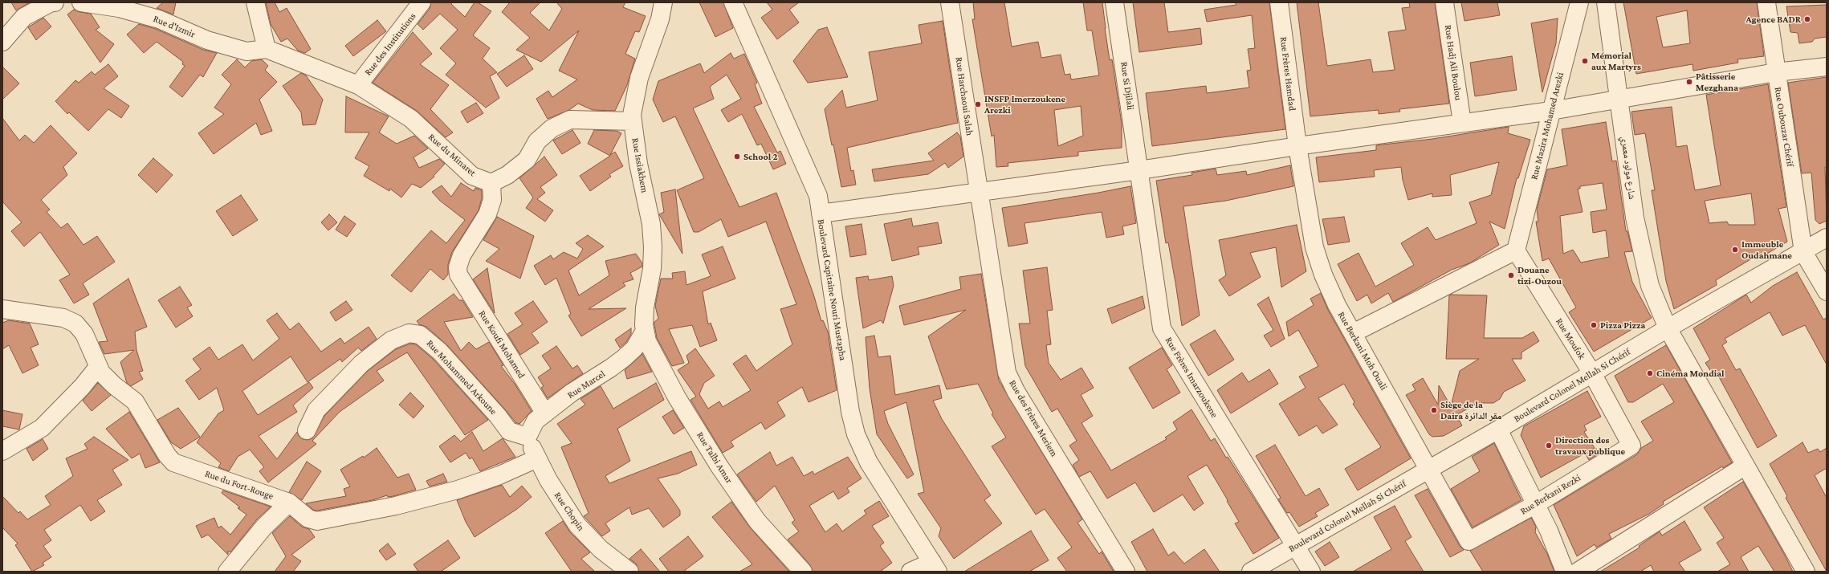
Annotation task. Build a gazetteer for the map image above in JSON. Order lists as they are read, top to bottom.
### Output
{
  "streets": {
    "street": [
      "Rue d'Izmir",
      "Rue des Institutions",
      "Rue Hadj Ali Boulou",
      "Rue Frères Hamdad",
      "Rue Si Djilali",
      "Rue Harchaoui Salah",
      "Rue Mazira Mohamed Arezki",
      "Rue Oubouzar Chérif",
      "Rue du Minaret",
      "Rue Issiakhem",
      "شارع مولود معمري",
      "Boulevard Capitaine Nouri Mustapha",
      "Rue Moufok",
      "Rue Koufi Mohamed",
      "Rue Berkani Moh Ouali",
      "Rue Mohammed Arkoune",
      "Rue Frères Imarzoukene",
      "Rue Marcel",
      "Boulevard Colonel Mellah Si Chérif",
      "Rue des Frères Meriem",
      "Rue Talbi Amar",
      "Rue du Fort-Rouge",
      "Rue Berkani Rezki",
      "Rue Chopin"
    ]
  },
  "crossings": [
    ["Rue d'Izmir", "Rue du Minaret"],
    ["Rue des Institutions", "Rue du Minaret"],
    ["Rue Frères Hamdad", "Rue Berkani Moh Ouali"],
    ["Rue Si Djilali", "Rue Frères Imarzoukene"],
    ["Rue Harchaoui Salah", "Rue des Frères Meriem"],
    ["Rue Mazira Mohamed Arezki", "Rue Moufok"],
    ["Rue Oubouzar Chérif", "Boulevard Colonel Mellah Si Chérif"],
    ["Rue du Minaret", "Rue Koufi Mohamed"],
    ["Rue Issiakhem", "Rue Marcel"],
    ["Rue Issiakhem", "Rue Talbi Amar"],
    ["شارع مولود معمري", "Boulevard Colonel Mellah Si Chérif"],
    ["Rue Moufok", "Boulevard Colonel Mellah Si Chérif"],
    ["Rue Moufok", "Rue Berkani Rezki"],
    ["Rue Koufi Mohamed", "Rue Marcel"],
    ["Rue Berkani Moh Ouali", "Boulevard Colonel Mellah Si Chérif"],
    ["Rue Berkani Moh Ouali", "Rue Berkani Rezki"],
    ["Rue Mohammed Arkoune", "Rue Marcel"],
    ["Rue Mohammed Arkoune", "Rue Chopin"],
    ["Rue Frères Imarzoukene", "Boulevard Colonel Mellah Si Chérif"],
    ["Rue Marcel", "Rue Talbi Amar"],
    ["Rue Marcel", "Rue Chopin"],
    ["Rue du Fort-Rouge", "Rue Chopin"]
  ],
  "places": [
    "Agence BADR",
    "Mémorial aux Martyrs",
    "Pâtisserie Mezghana",
    "INSFP Imerzoukene Arezki",
    "School 2",
    "Immeuble Oudahmane",
    "Douane tizi-Ouzou",
    "Pizza Pizza",
    "Cinéma Mondial",
    "Siège de la Daira مقر الدائرة",
    "Direction des travaux publique"
  ]
}
